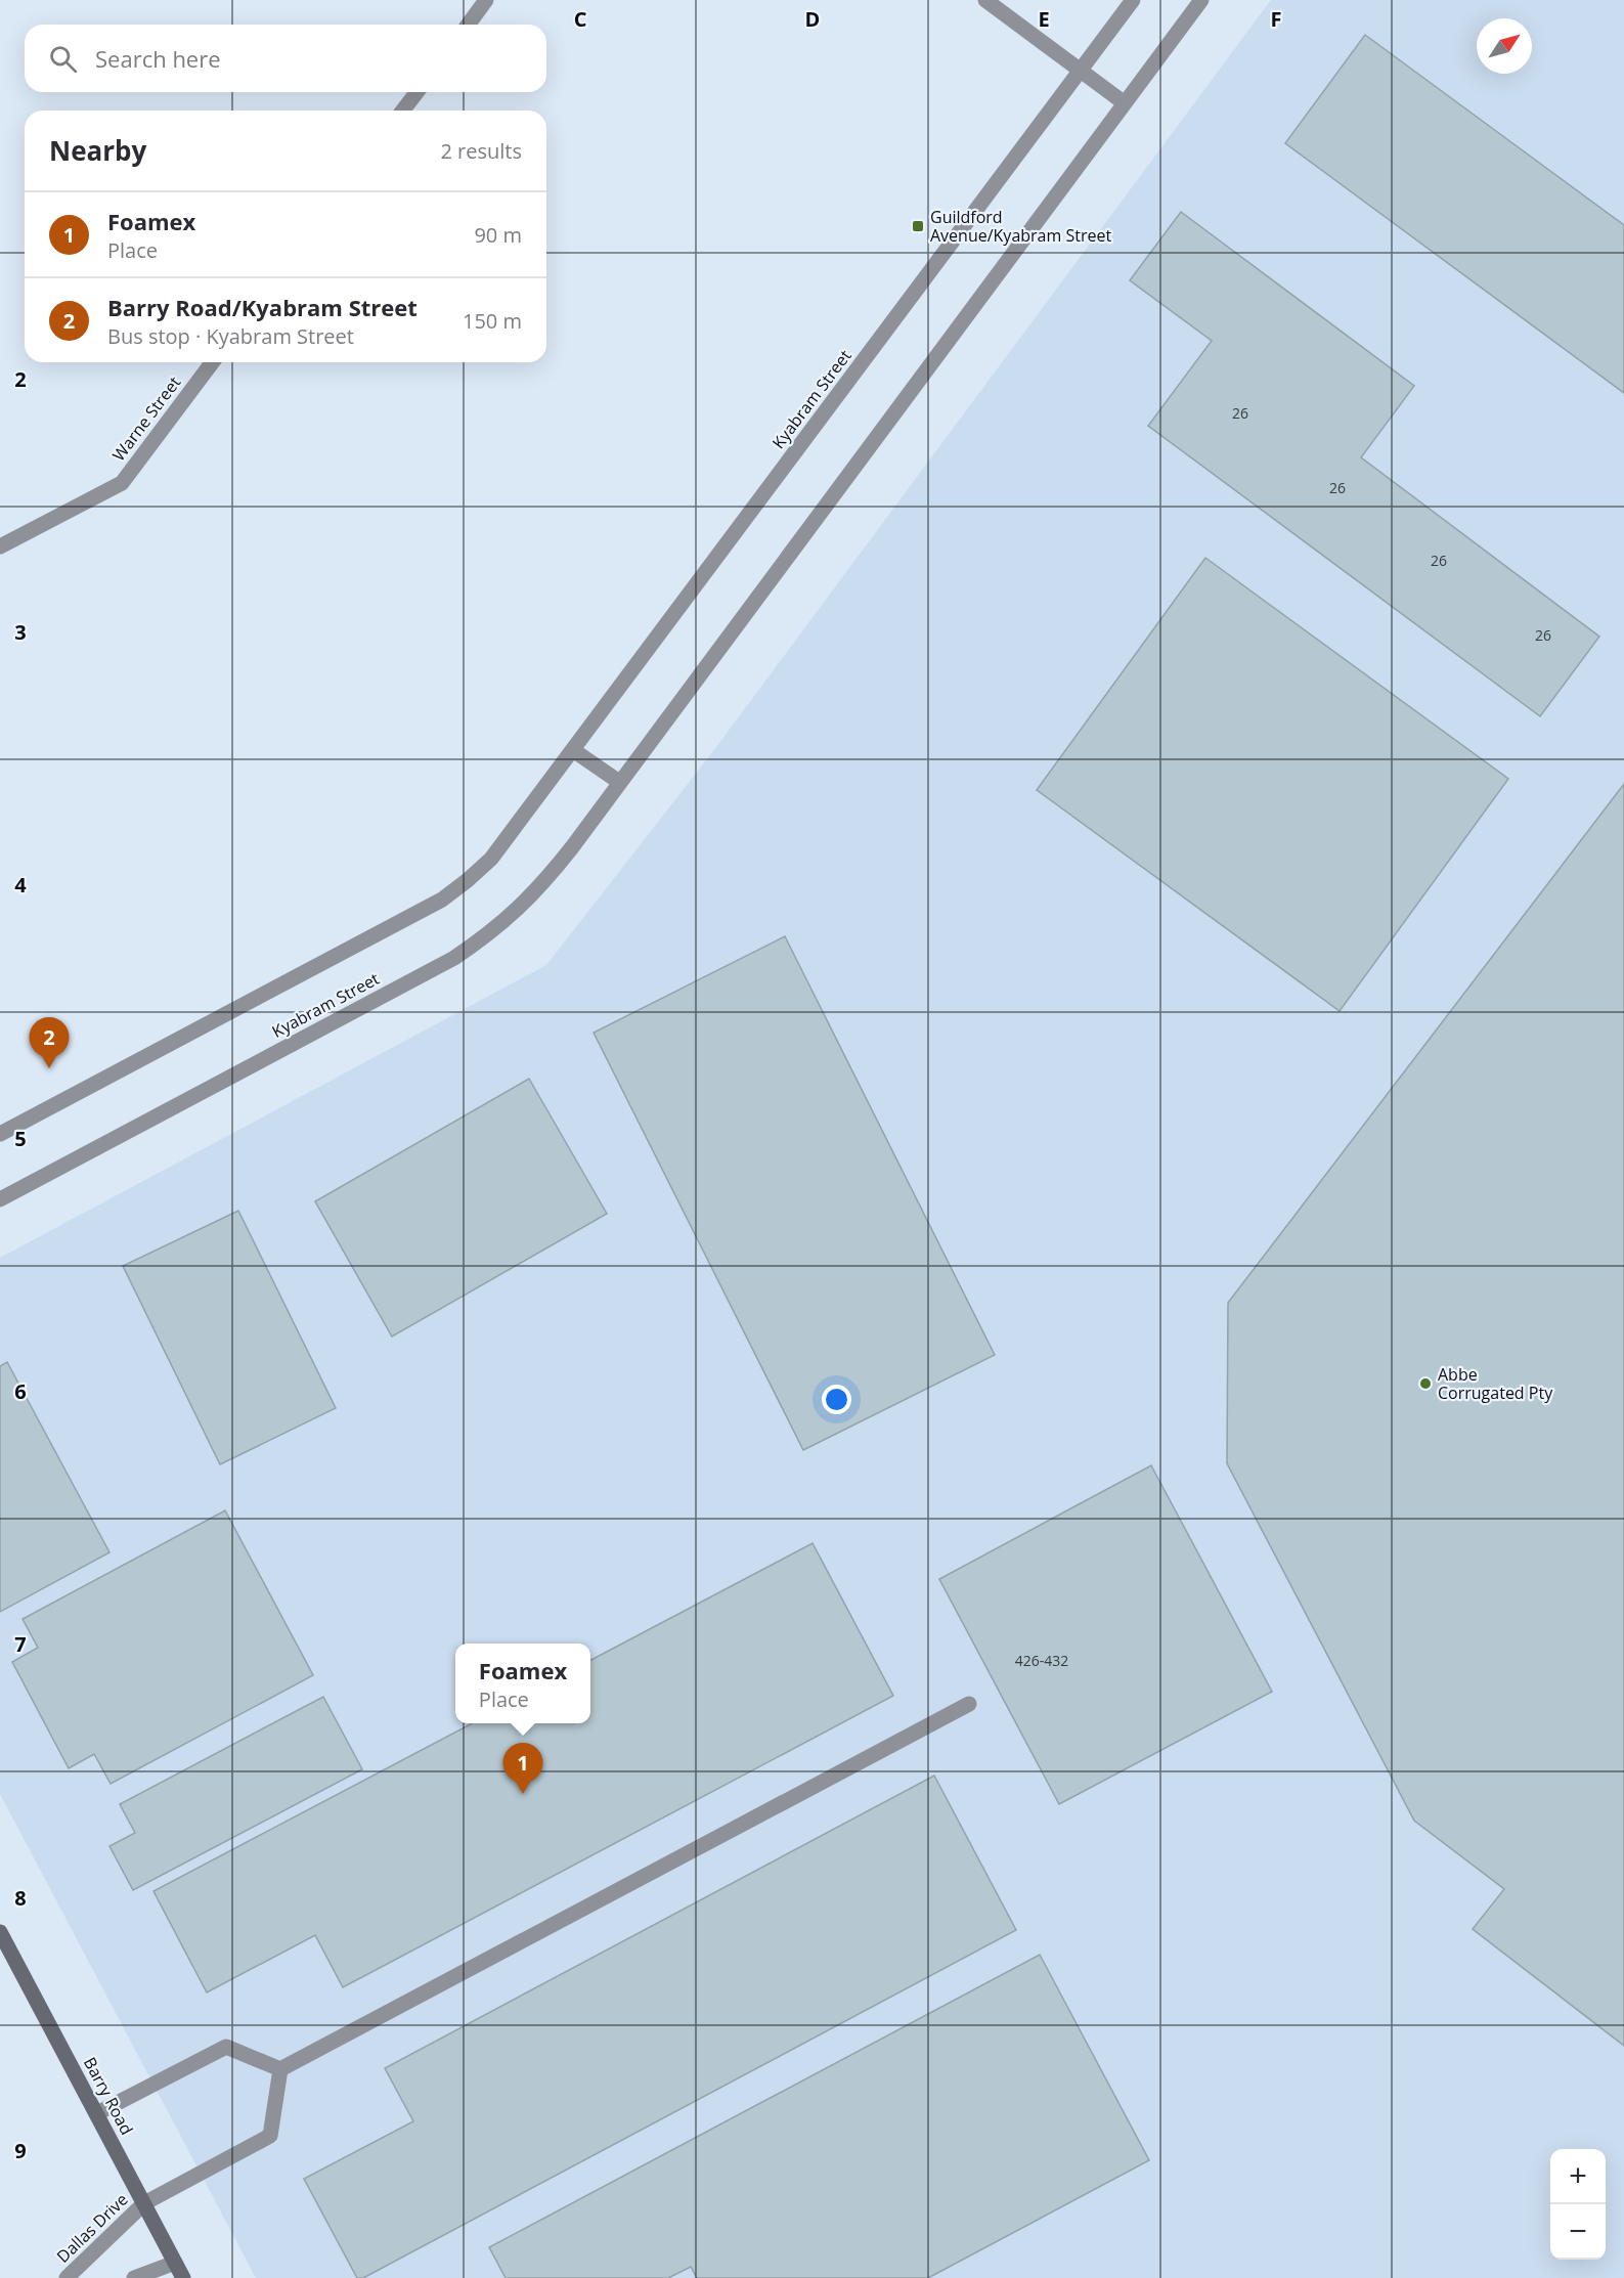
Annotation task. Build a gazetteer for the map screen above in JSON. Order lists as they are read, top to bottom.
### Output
{
  "streets": {
    "main road": ["Barry Road"],
    "street": ["Kyabram Street", "Warne Street", "Dallas Drive"]
  },
  "crossings": [
    ["Barry Road", "Dallas Drive"]
  ],
  "places": {
    "transit": ["Guildford Avenue/Kyabram Street"],
    "other": ["Abbe Corrugated Pty"]
  },
  "house_numbers": [
    "26",
    "26",
    "26",
    "26",
    "426-432"
  ],
  "north": "top right",
  "page": {
    "search": "Search here",
    "heading": ["Nearby", "2 results"],
    "list": [
      {
        "mark": "1",
        "name": "Foamex",
        "note": "Place",
        "value": "90 m"
      },
      {
        "mark": "2",
        "name": "Barry Road/Kyabram Street",
        "note": "Bus stop · Kyabram Street",
        "value": "150 m"
      }
    ],
    "pins": ["2", "1"],
    "popup": ["Foamex", "Place"],
    "map_buttons": ["+", "−"]
  },
  "grid": {
    "columns": [
      "C",
      "D",
      "E",
      "F"
    ],
    "rows": [
      "2",
      "3",
      "4",
      "5",
      "6",
      "7",
      "8",
      "9"
    ]
  }
}
